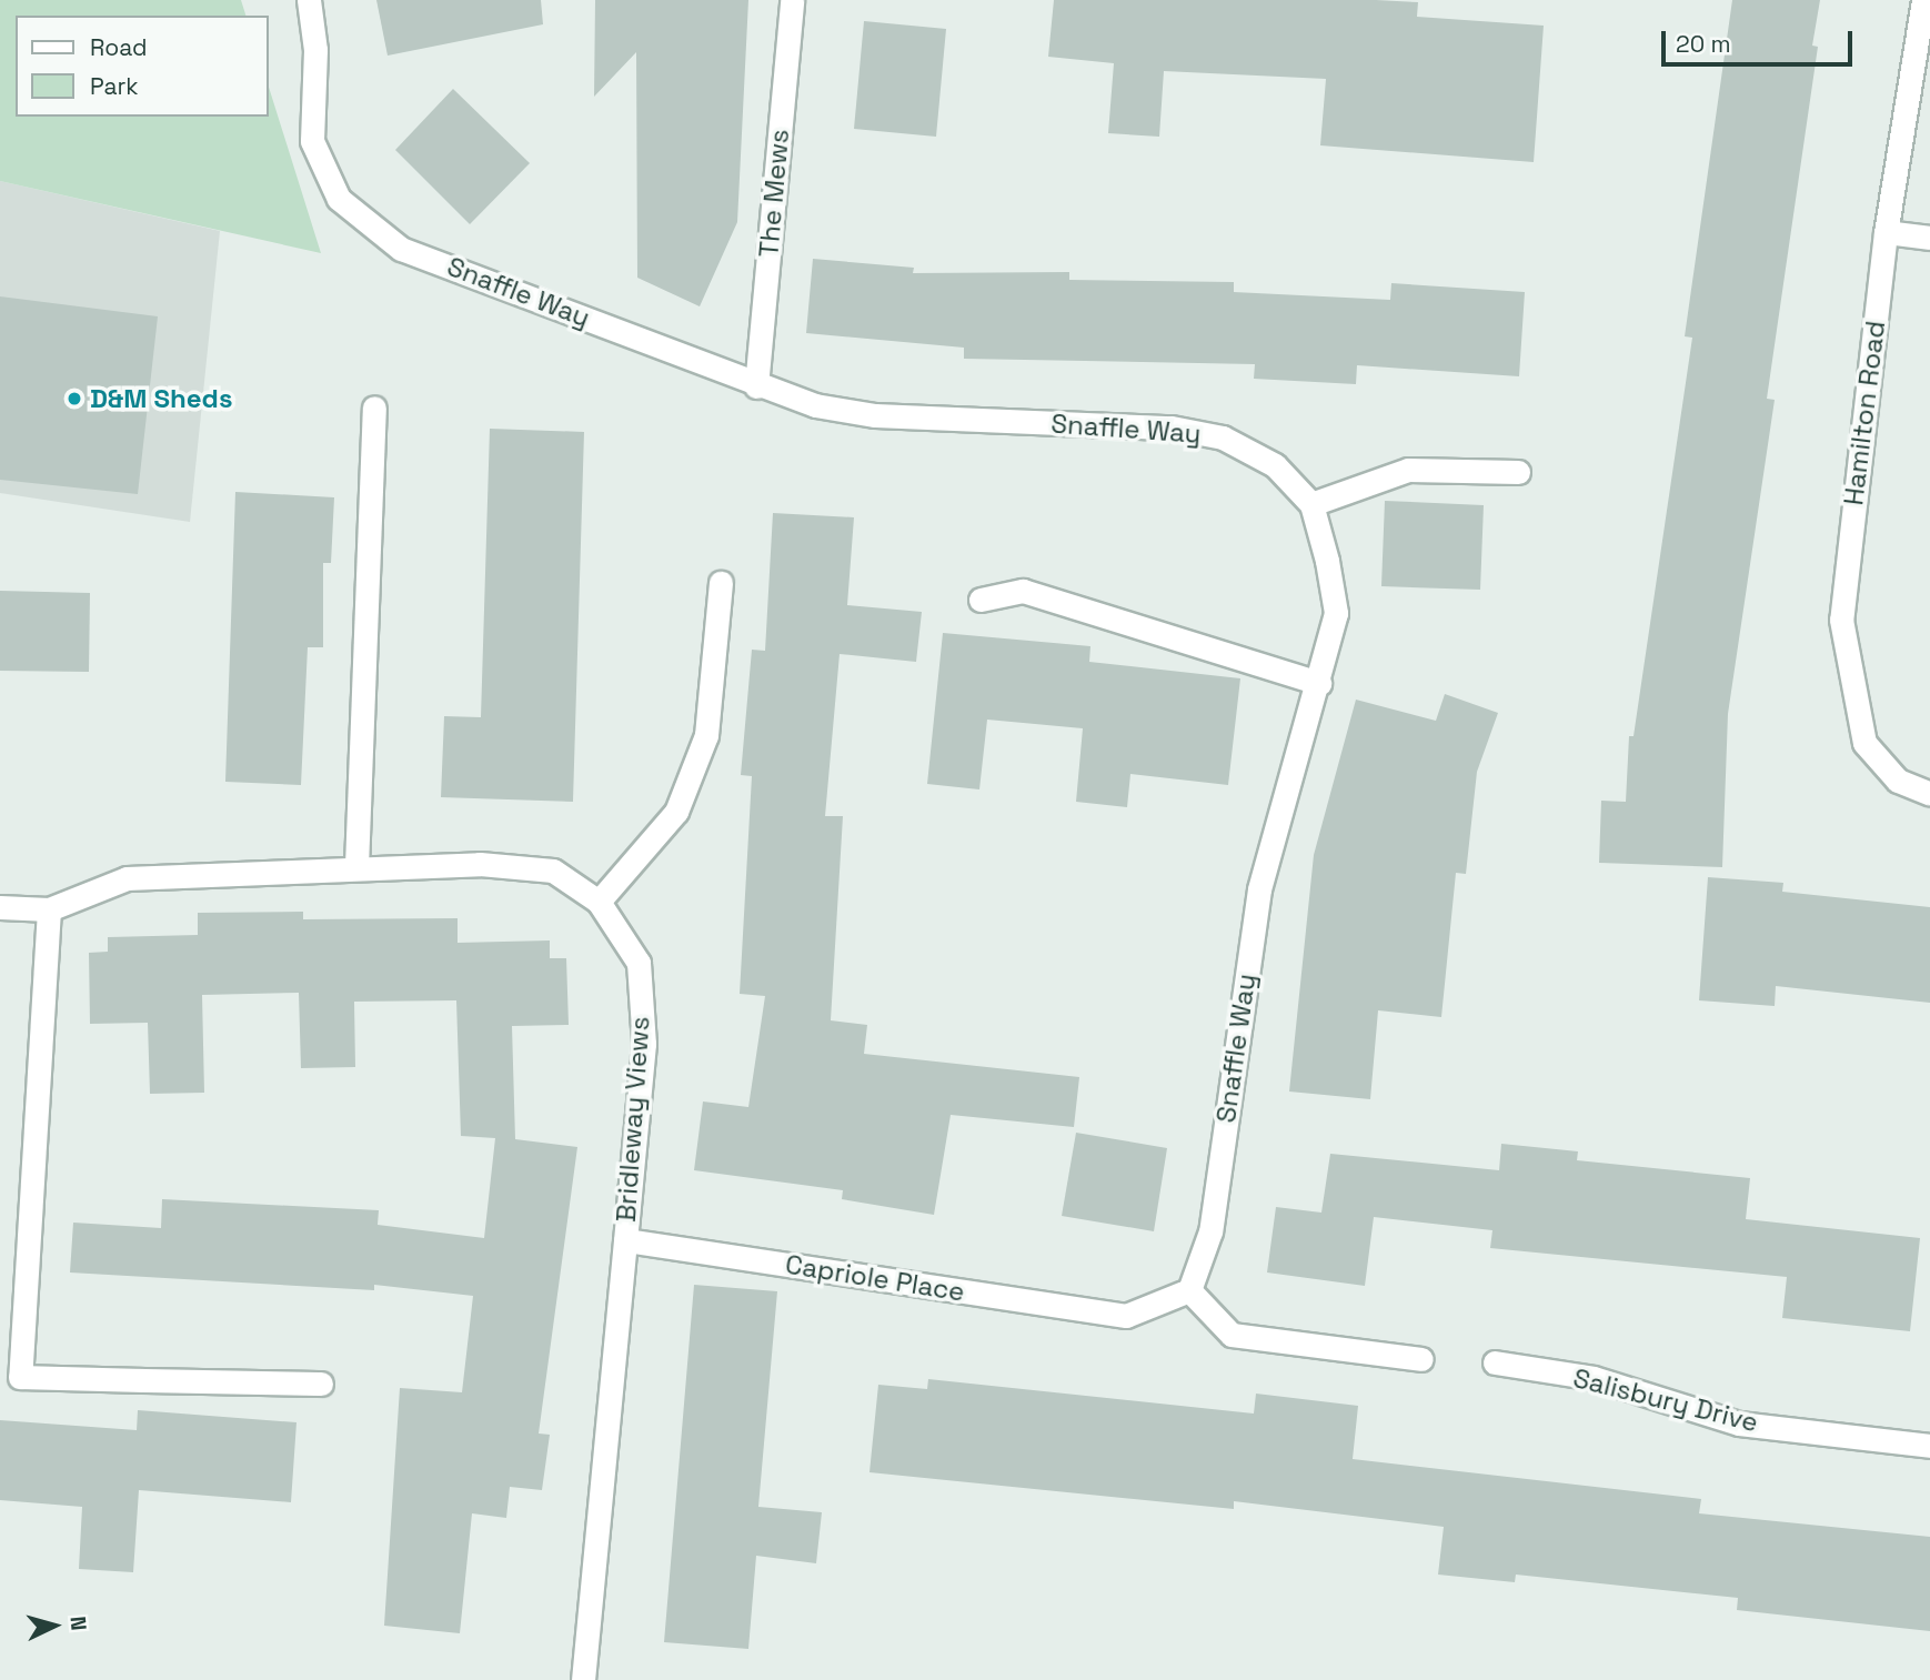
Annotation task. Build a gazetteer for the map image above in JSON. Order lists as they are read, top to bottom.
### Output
{
  "streets": {
    "street": [
      "The Mews",
      "Snaffle Way",
      "Hamilton Road",
      "Bridleway Views",
      "Capriole Place",
      "Salisbury Drive"
    ]
  },
  "crossings": [
    ["The Mews", "Snaffle Way"],
    ["Snaffle Way", "Capriole Place"],
    ["Bridleway Views", "Capriole Place"]
  ],
  "places": ["D&M Sheds"],
  "legend": ["Road", "Park"],
  "scale_bar": "20 m",
  "north": "right"
}
